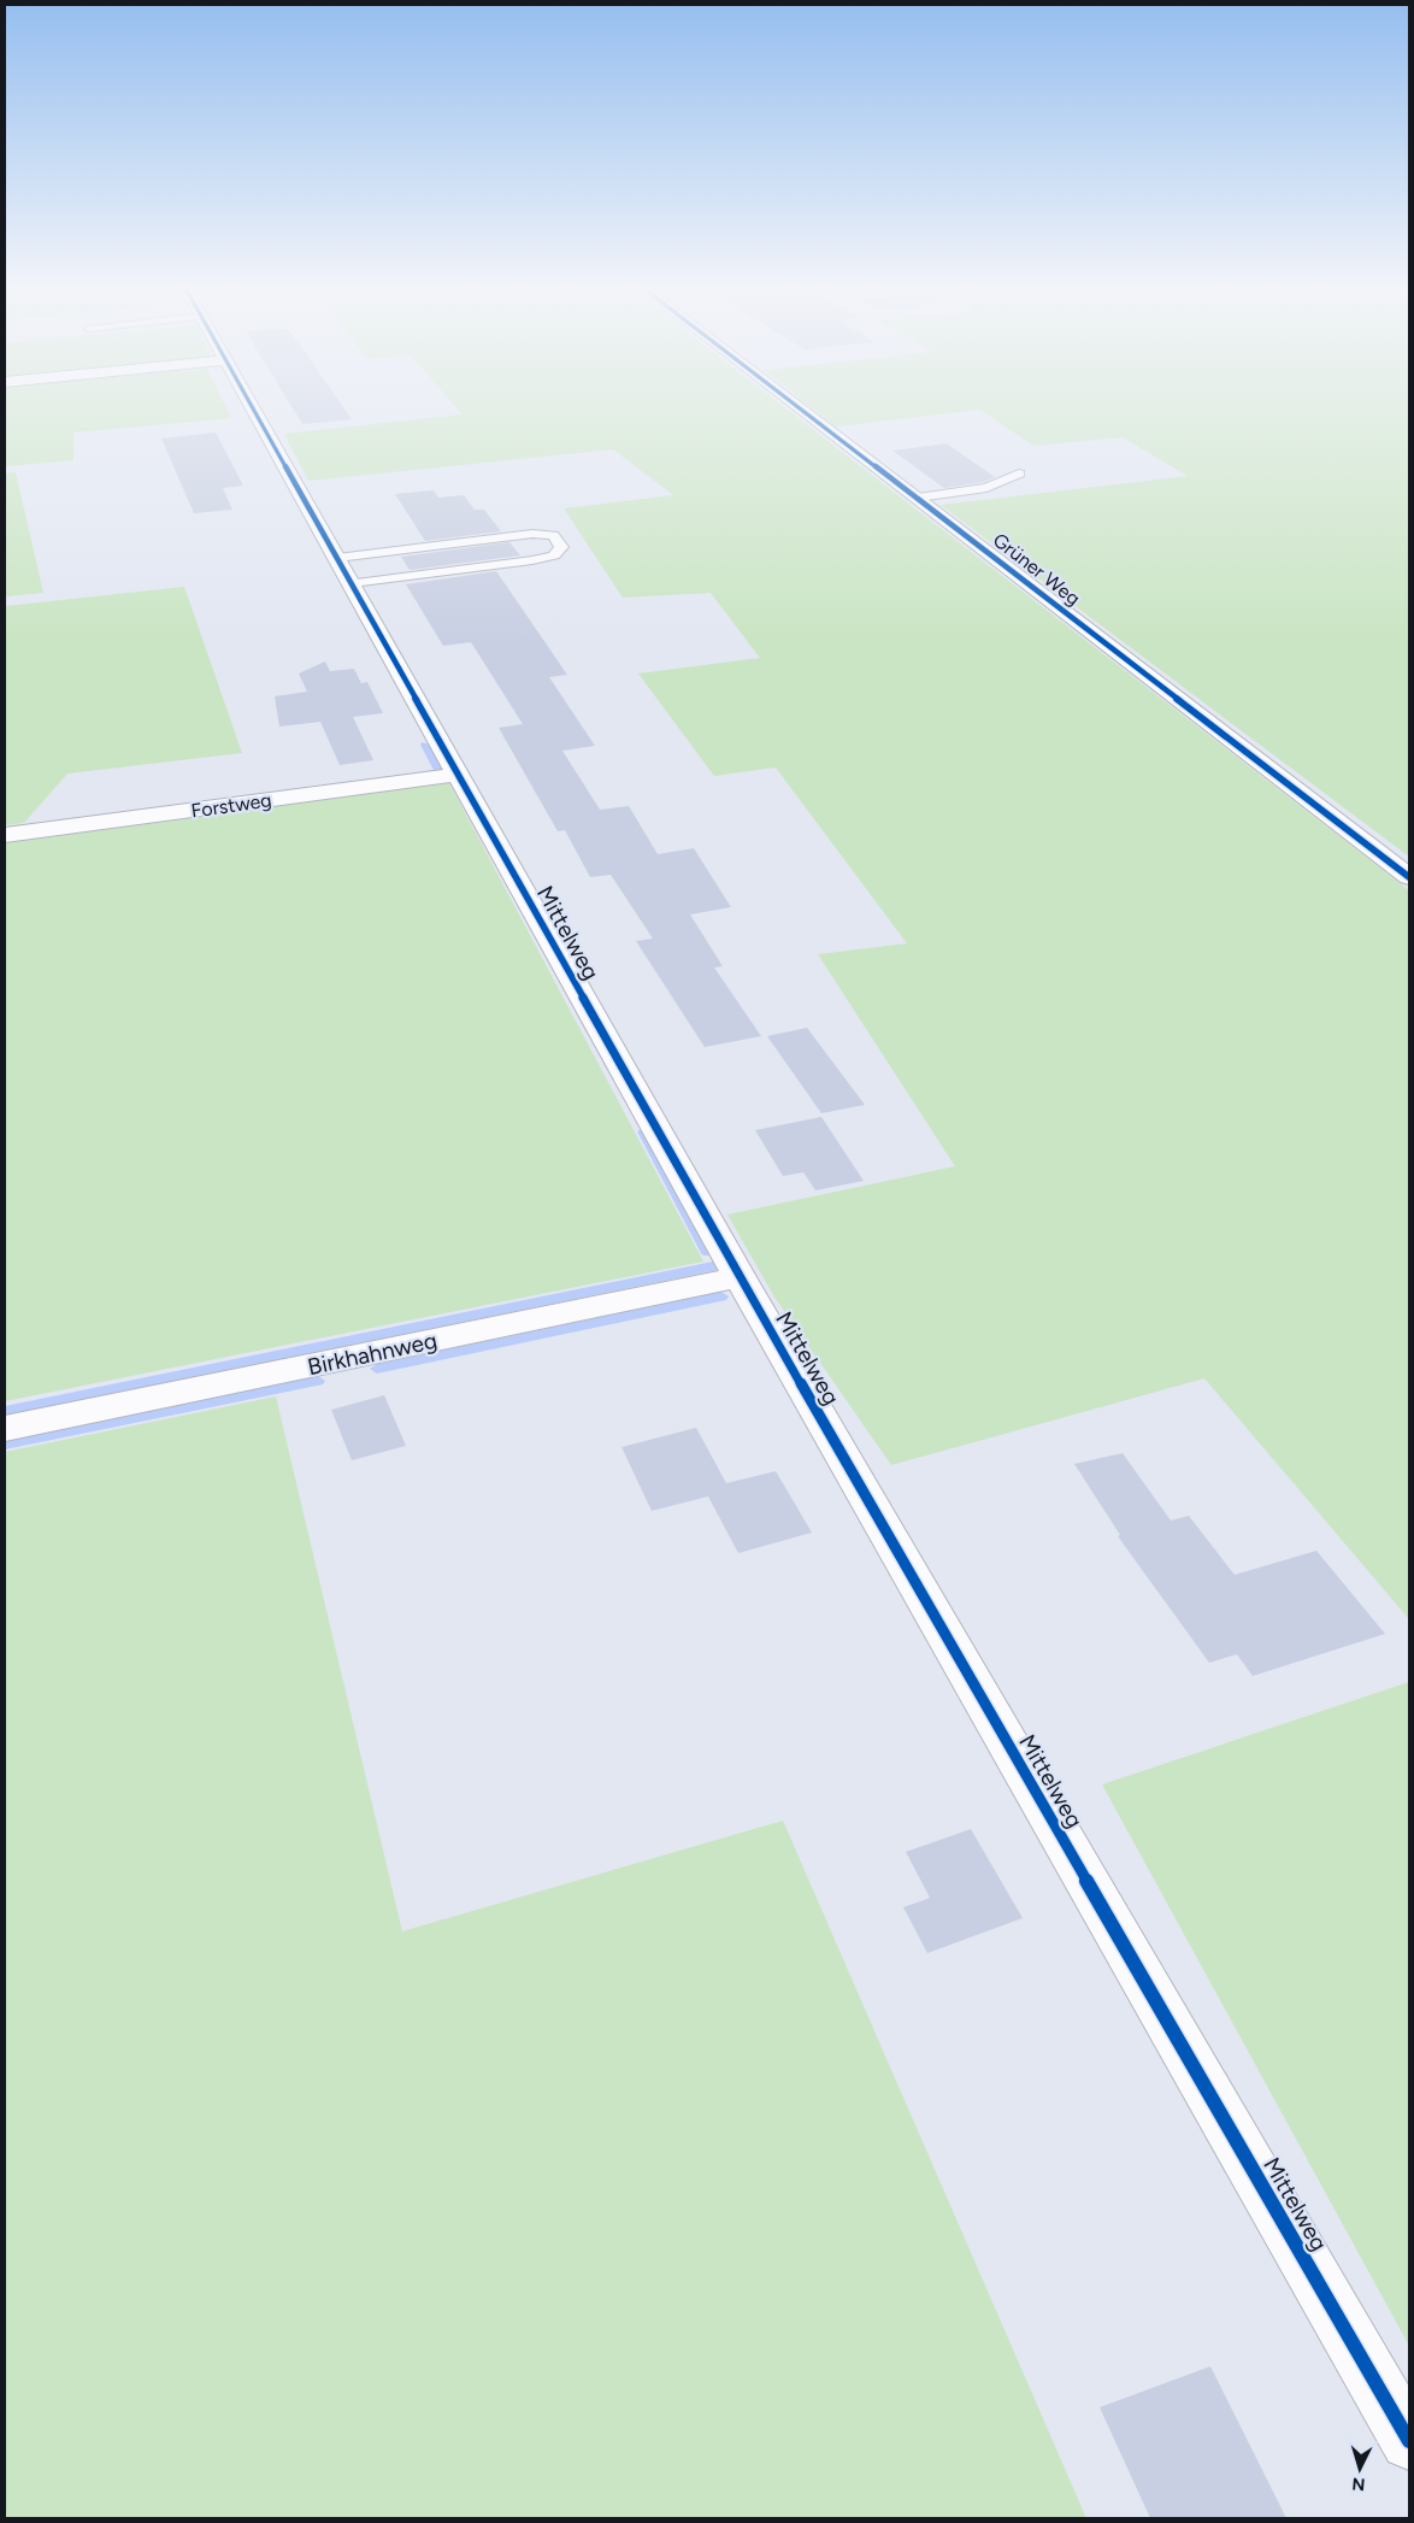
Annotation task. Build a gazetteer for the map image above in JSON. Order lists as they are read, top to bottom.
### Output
{
  "streets": {
    "street": [
      "Grüner Weg",
      "Forstweg",
      "Mittelweg",
      "Birkhahnweg"
    ]
  },
  "crossings": [
    ["Forstweg", "Mittelweg"],
    ["Mittelweg", "Birkhahnweg"]
  ],
  "north": "bottom"
}
